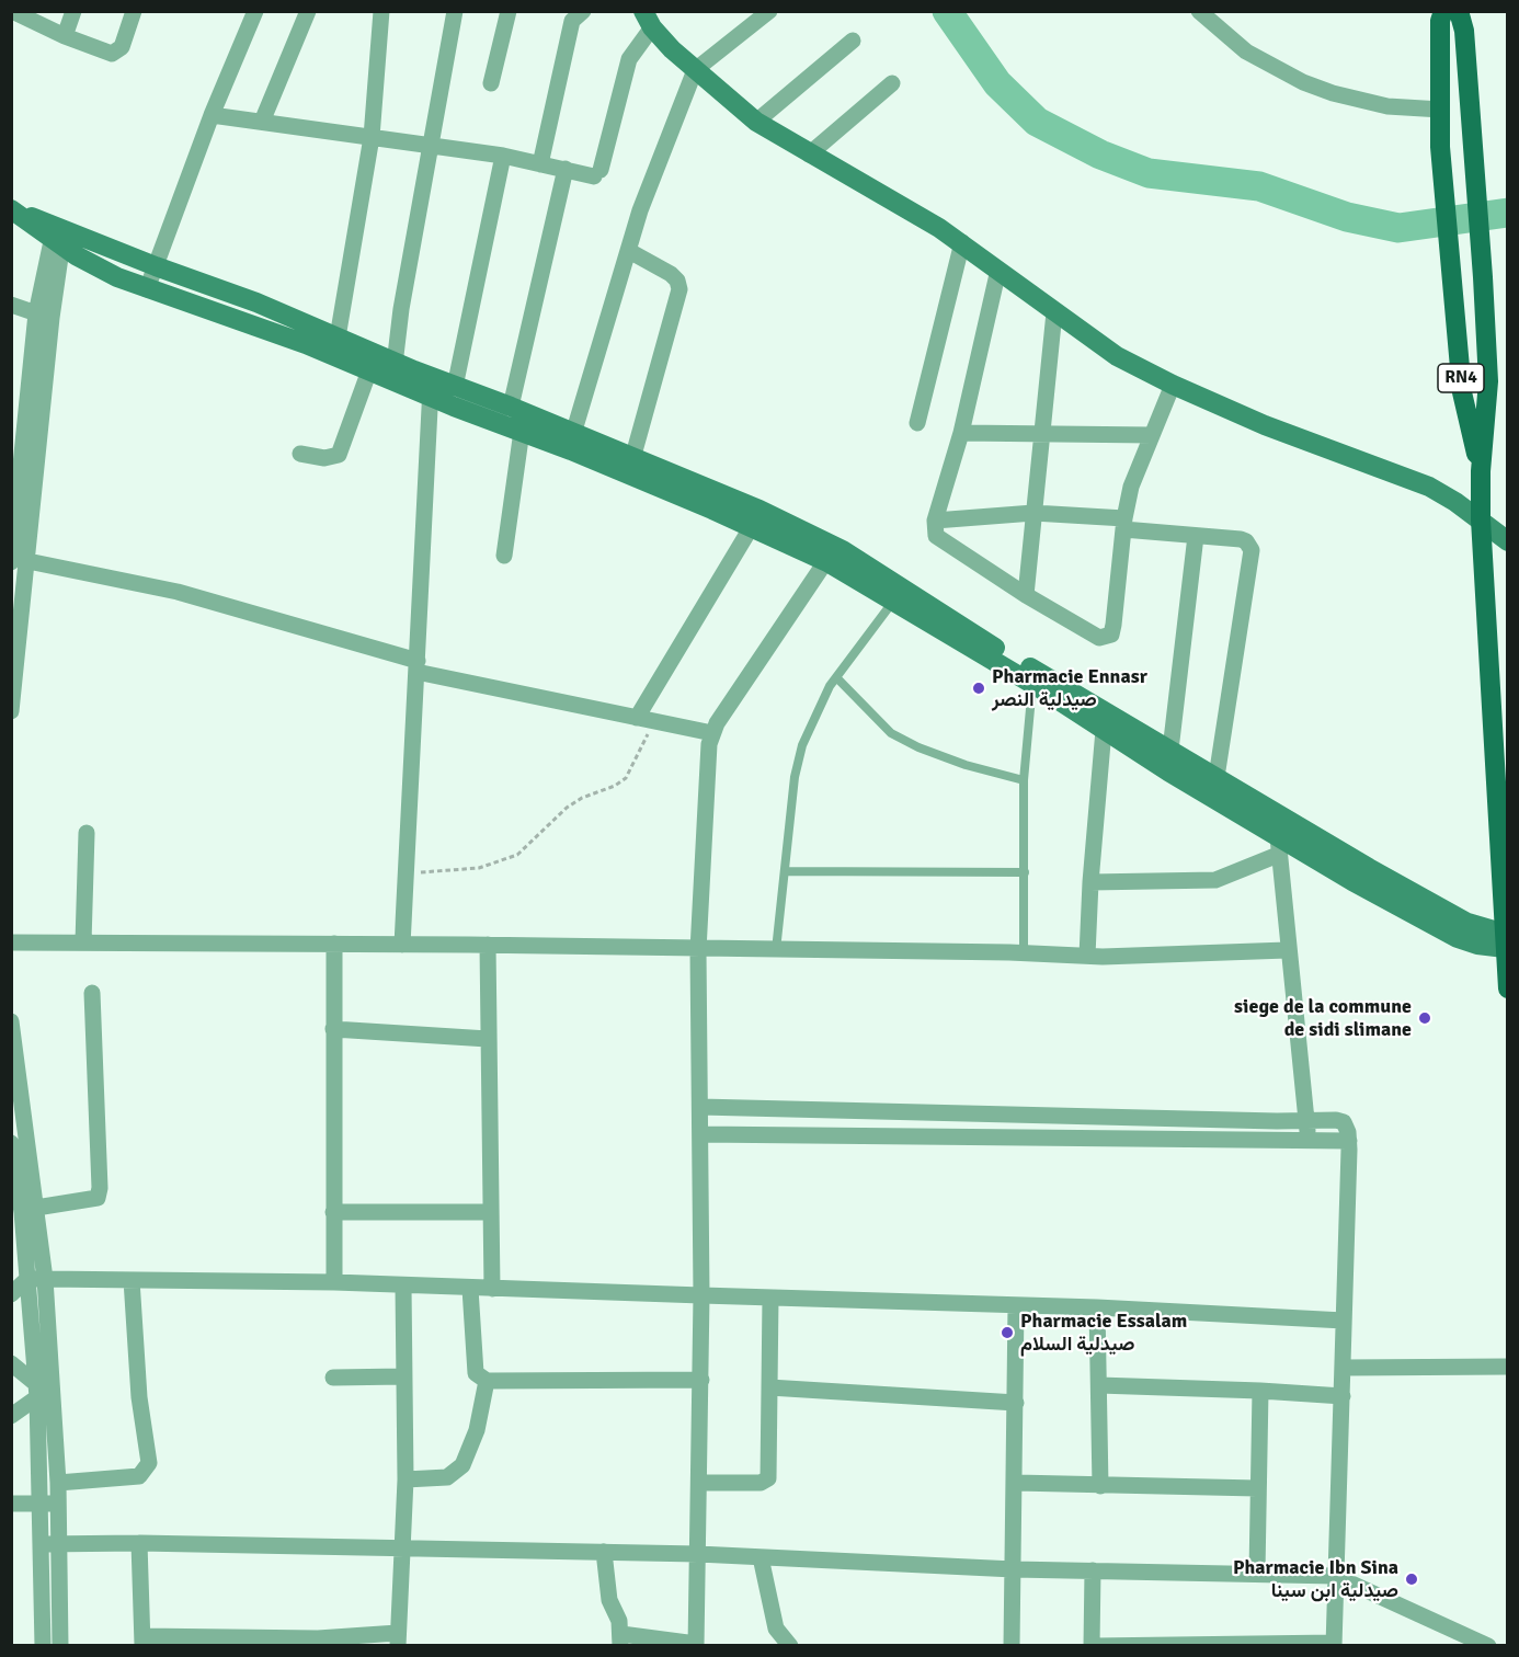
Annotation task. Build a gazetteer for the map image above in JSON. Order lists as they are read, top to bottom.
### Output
{
  "streets": {
    "main road": ["RN4"]
  },
  "places": [
    "Pharmacie Ennasr صيدلية النصر",
    "siege de la commune de sidi slimane",
    "Pharmacie Essalam صيدلية السلام",
    "Pharmacie Ibn Sina صيدلية ابن سينا"
  ]
}
